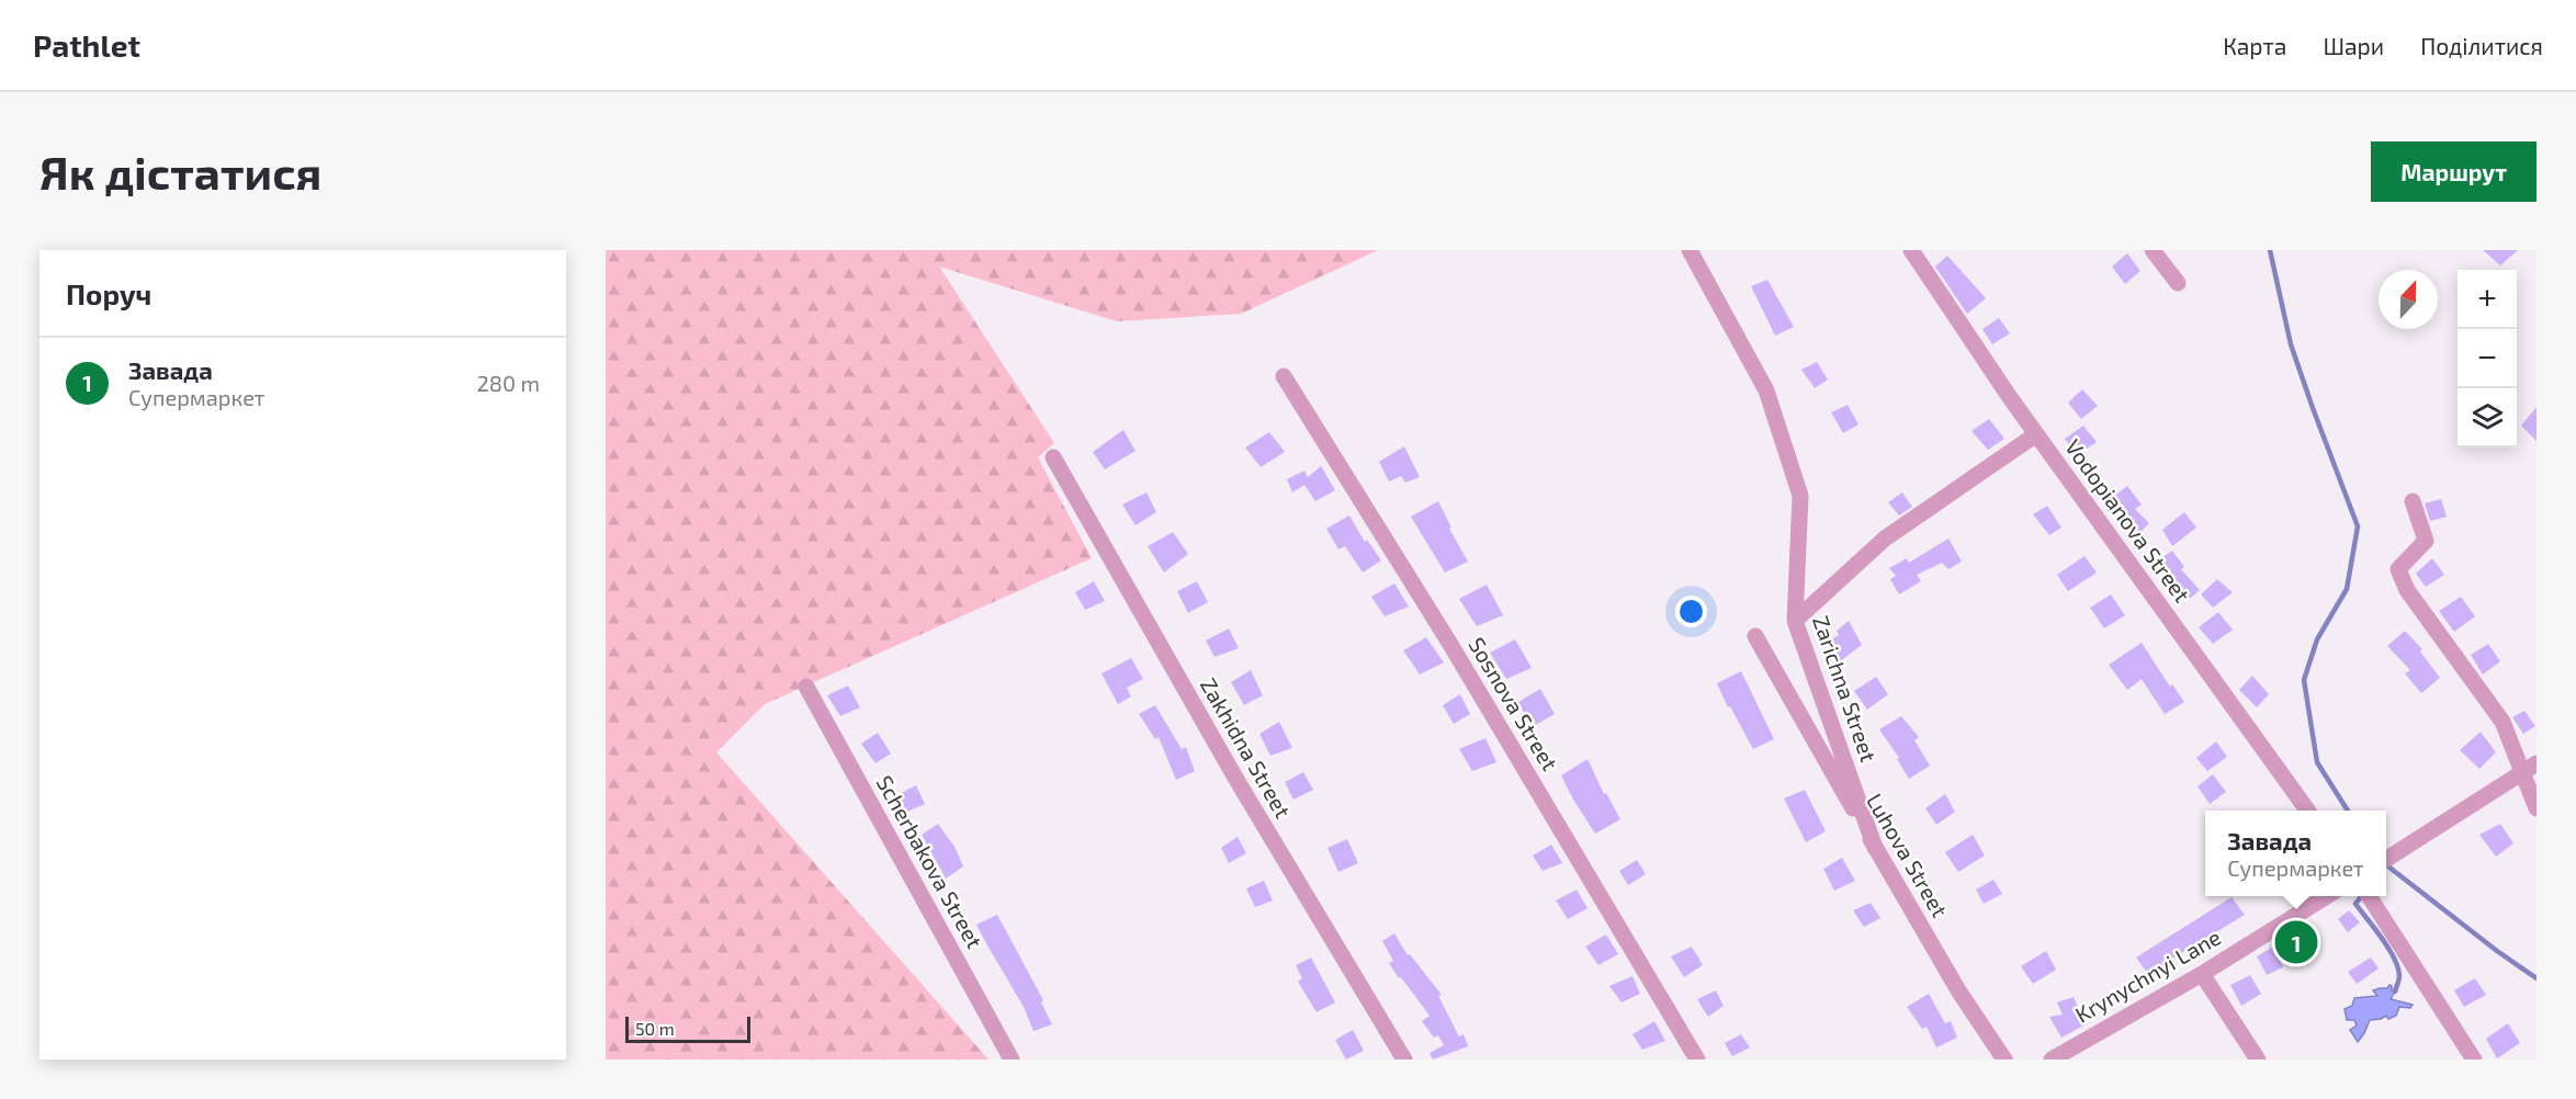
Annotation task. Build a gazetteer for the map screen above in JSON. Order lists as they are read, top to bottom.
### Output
{
  "streets": {
    "street": [
      "Vodopianova Street",
      "Zarichna Street",
      "Sosnova Street",
      "Zakhidna Street",
      "Luhova Street",
      "Scherbakova Street",
      "Krynychnyi Lane"
    ]
  },
  "crossings": [
    ["Zarichna Street", "Luhova Street"]
  ],
  "scale_bar": "50 m",
  "north": "top",
  "page": {
    "header": "Pathlet",
    "nav": ["Карта", "Шари", "Поділитися"],
    "buttons": "Маршрут",
    "title": "Як дістатися",
    "heading": "Поруч",
    "map_buttons": ["+", "−"],
    "list": [
      {
        "mark": "1",
        "name": "Завада",
        "note": "Супермаркет",
        "value": "280 m"
      }
    ],
    "popup": ["Завада", "Супермаркет"],
    "pins": "1",
    "scale": "50 m"
  }
}
